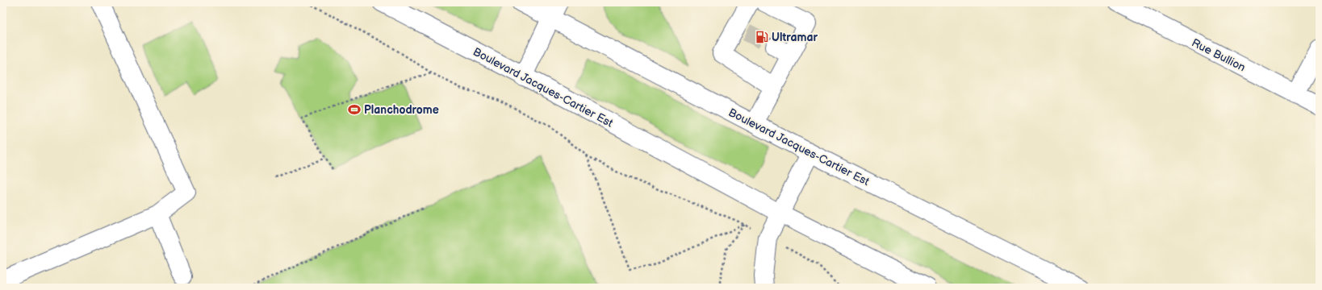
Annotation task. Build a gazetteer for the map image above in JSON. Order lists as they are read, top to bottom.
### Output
{
  "streets": {
    "main road": ["Rue Bullion", "Boulevard Jacques-Cartier Est"]
  },
  "places": {
    "fuel station": ["Ultramar"],
    "sports": ["Planchodrome"]
  }
}
